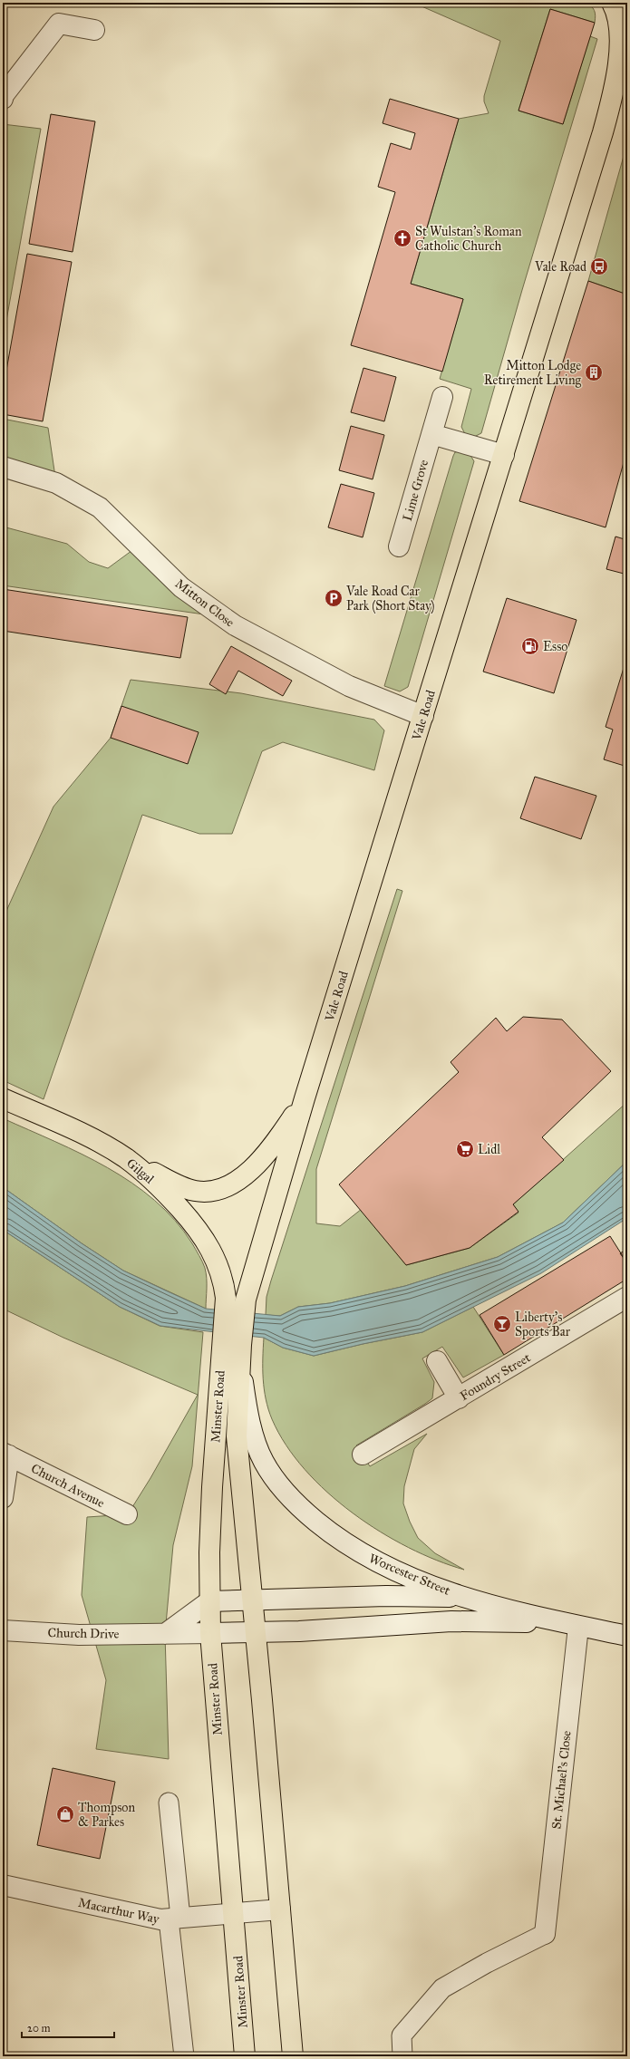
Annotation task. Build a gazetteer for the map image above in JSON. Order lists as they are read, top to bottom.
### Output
{
  "streets": {
    "main road": ["Vale Road", "Gilgal", "Minster Road"],
    "street": [
      "Lime Grove",
      "Mitton Close",
      "Foundry Street",
      "Church Avenue",
      "Worcester Street",
      "Church Drive",
      "St. Michael's Close",
      "Macarthur Way"
    ]
  },
  "crossings": [
    ["Mitton Close", "Vale Road"],
    ["Vale Road", "Gilgal"],
    ["Vale Road", "Minster Road"],
    ["Vale Road", "Worcester Street"],
    ["Gilgal", "Minster Road"],
    ["Gilgal", "Worcester Street"],
    ["Minster Road", "Worcester Street"],
    ["Minster Road", "Church Drive"],
    ["Minster Road", "Macarthur Way"],
    ["Worcester Street", "Church Drive"],
    ["Worcester Street", "St. Michael's Close"]
  ],
  "places": {
    "church": ["St Wulstan's Roman Catholic Church"],
    "bus stop": ["Vale Road"],
    "building": ["Mitton Lodge Retirement Living"],
    "parking": ["Vale Road Car Park (Short Stay)"],
    "fuel station": ["Esso"],
    "supermarket": ["Lidl"],
    "bar": ["Liberty's Sports Bar"],
    "shop": ["Thompson & Parkes"]
  },
  "scale_bar": "20 m"
}
